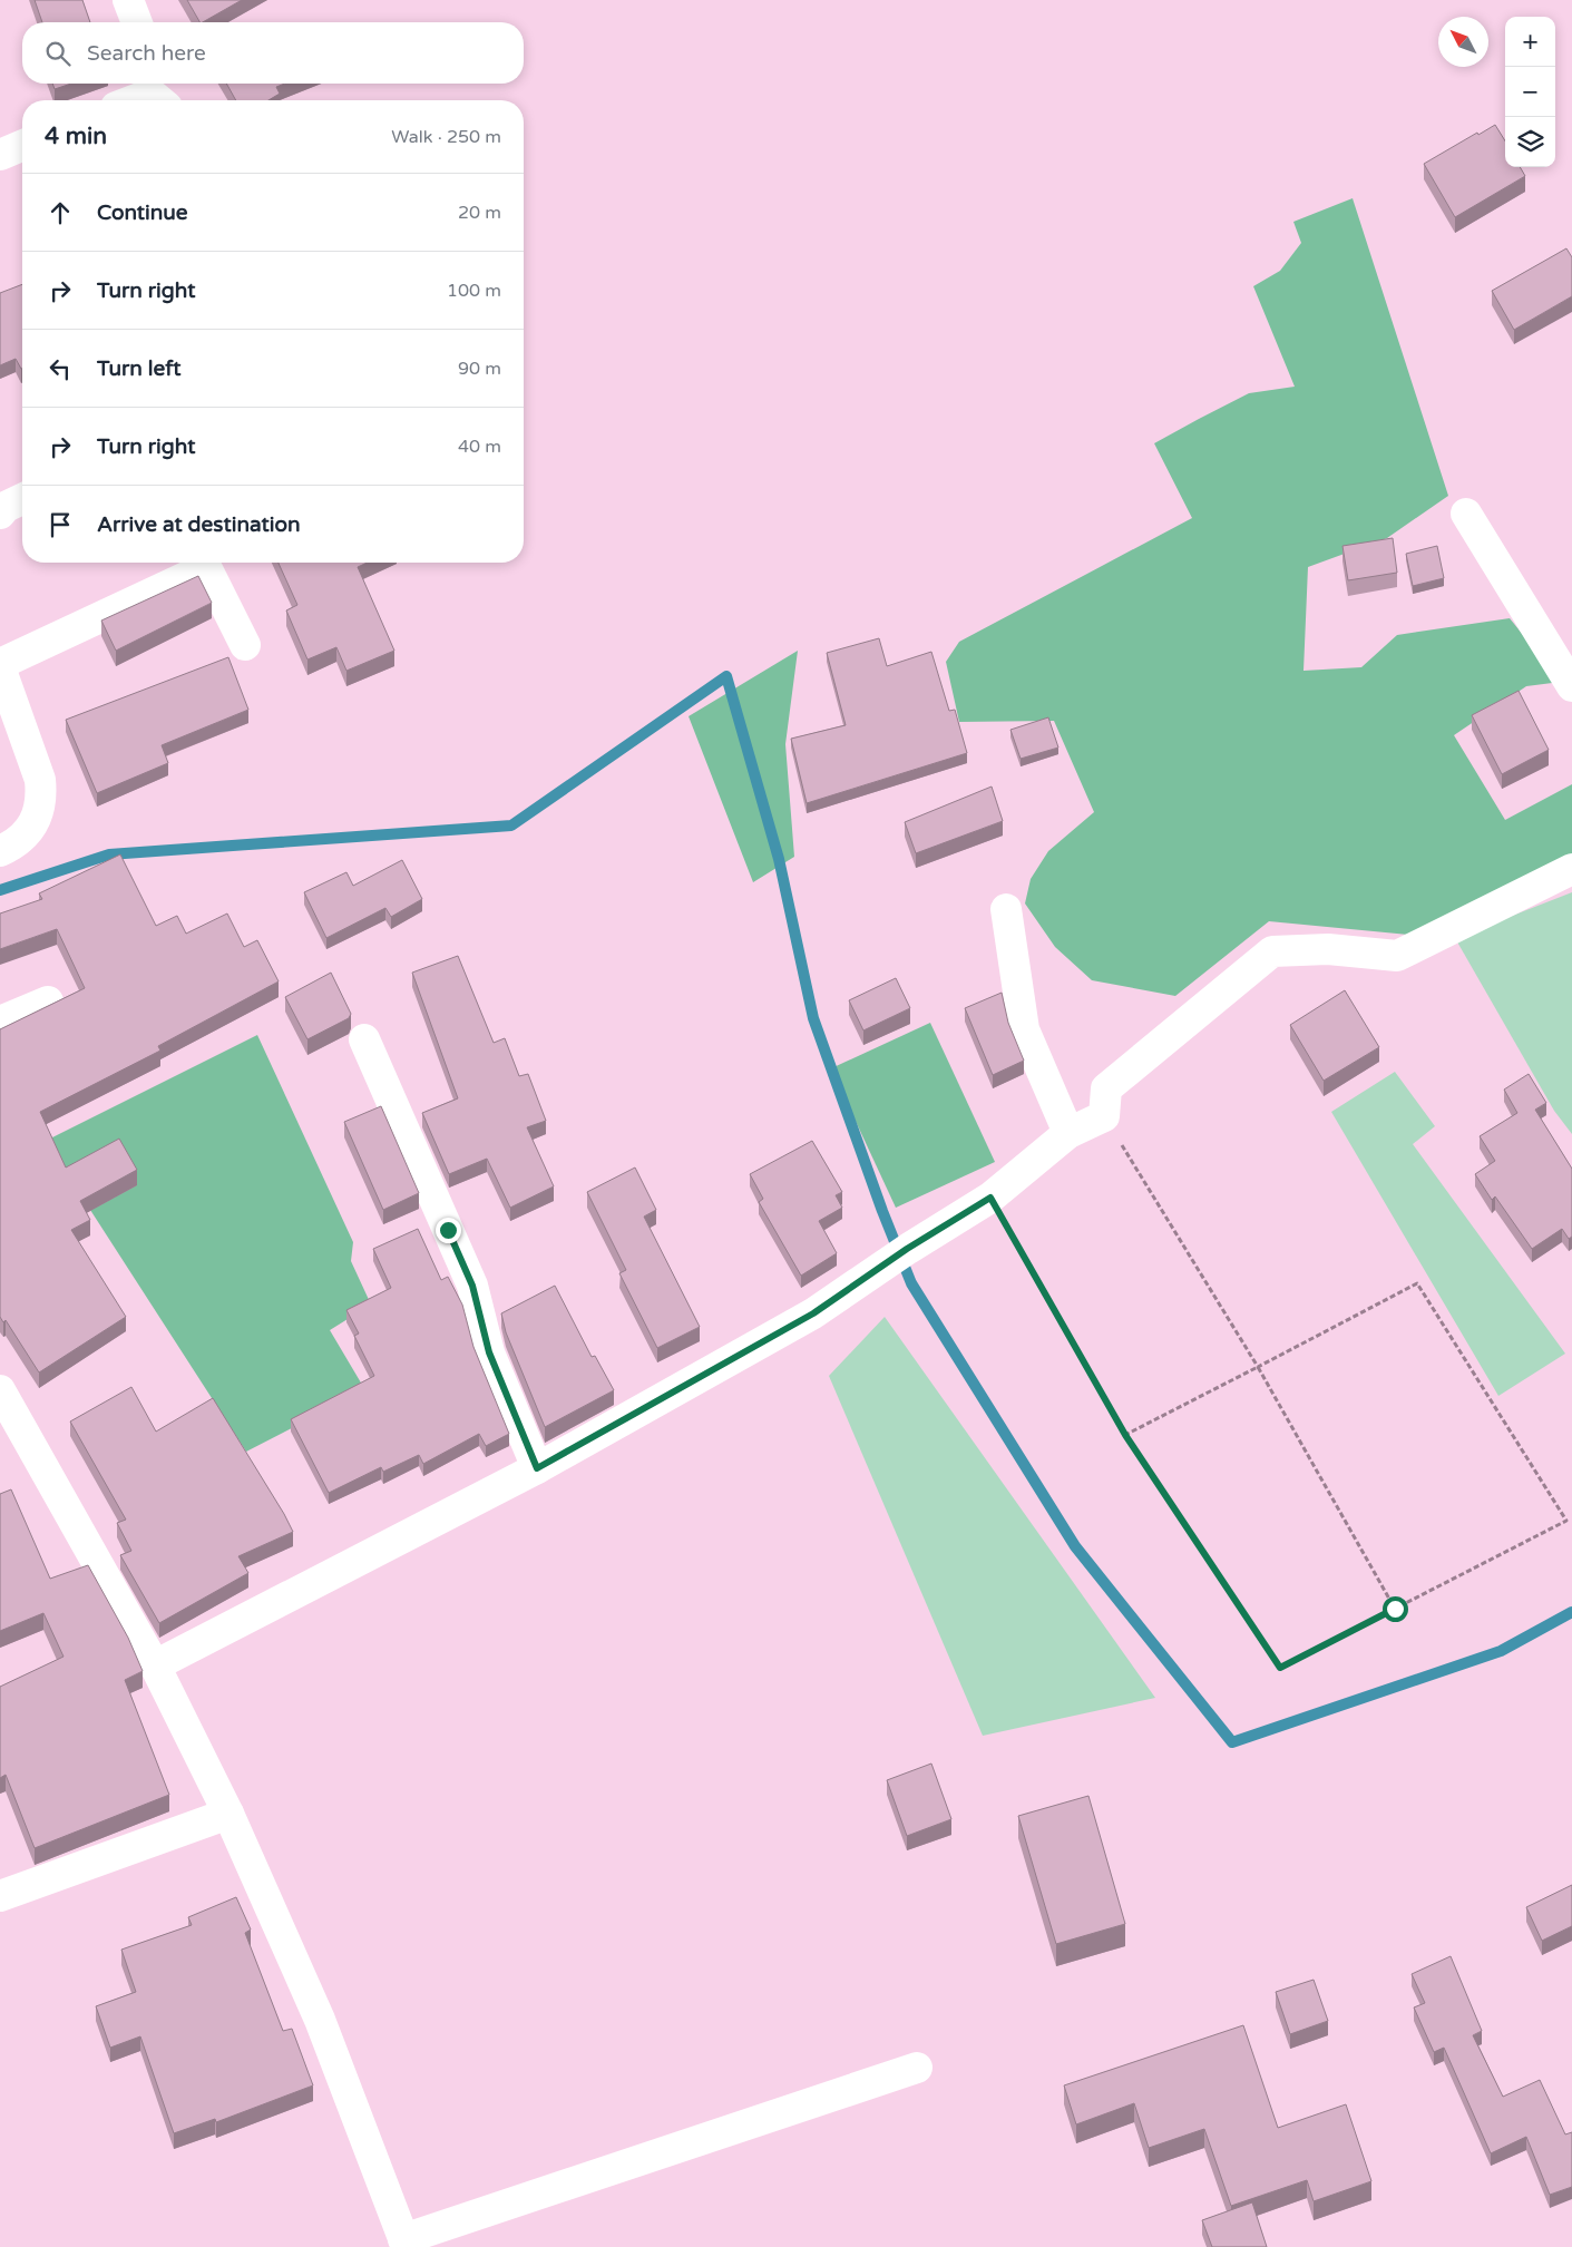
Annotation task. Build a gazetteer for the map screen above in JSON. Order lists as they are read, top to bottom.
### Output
{
  "north": "top left",
  "page": {
    "map_buttons": ["+", "−"],
    "search": "Search here",
    "heading": ["4 min", "Walk · 250 m"],
    "list": [
      ["Continue", "20 m"],
      ["Turn right", "100 m"],
      ["Turn left", "90 m"],
      ["Turn right", "40 m"],
      "Arrive at destination"
    ]
  }
}
